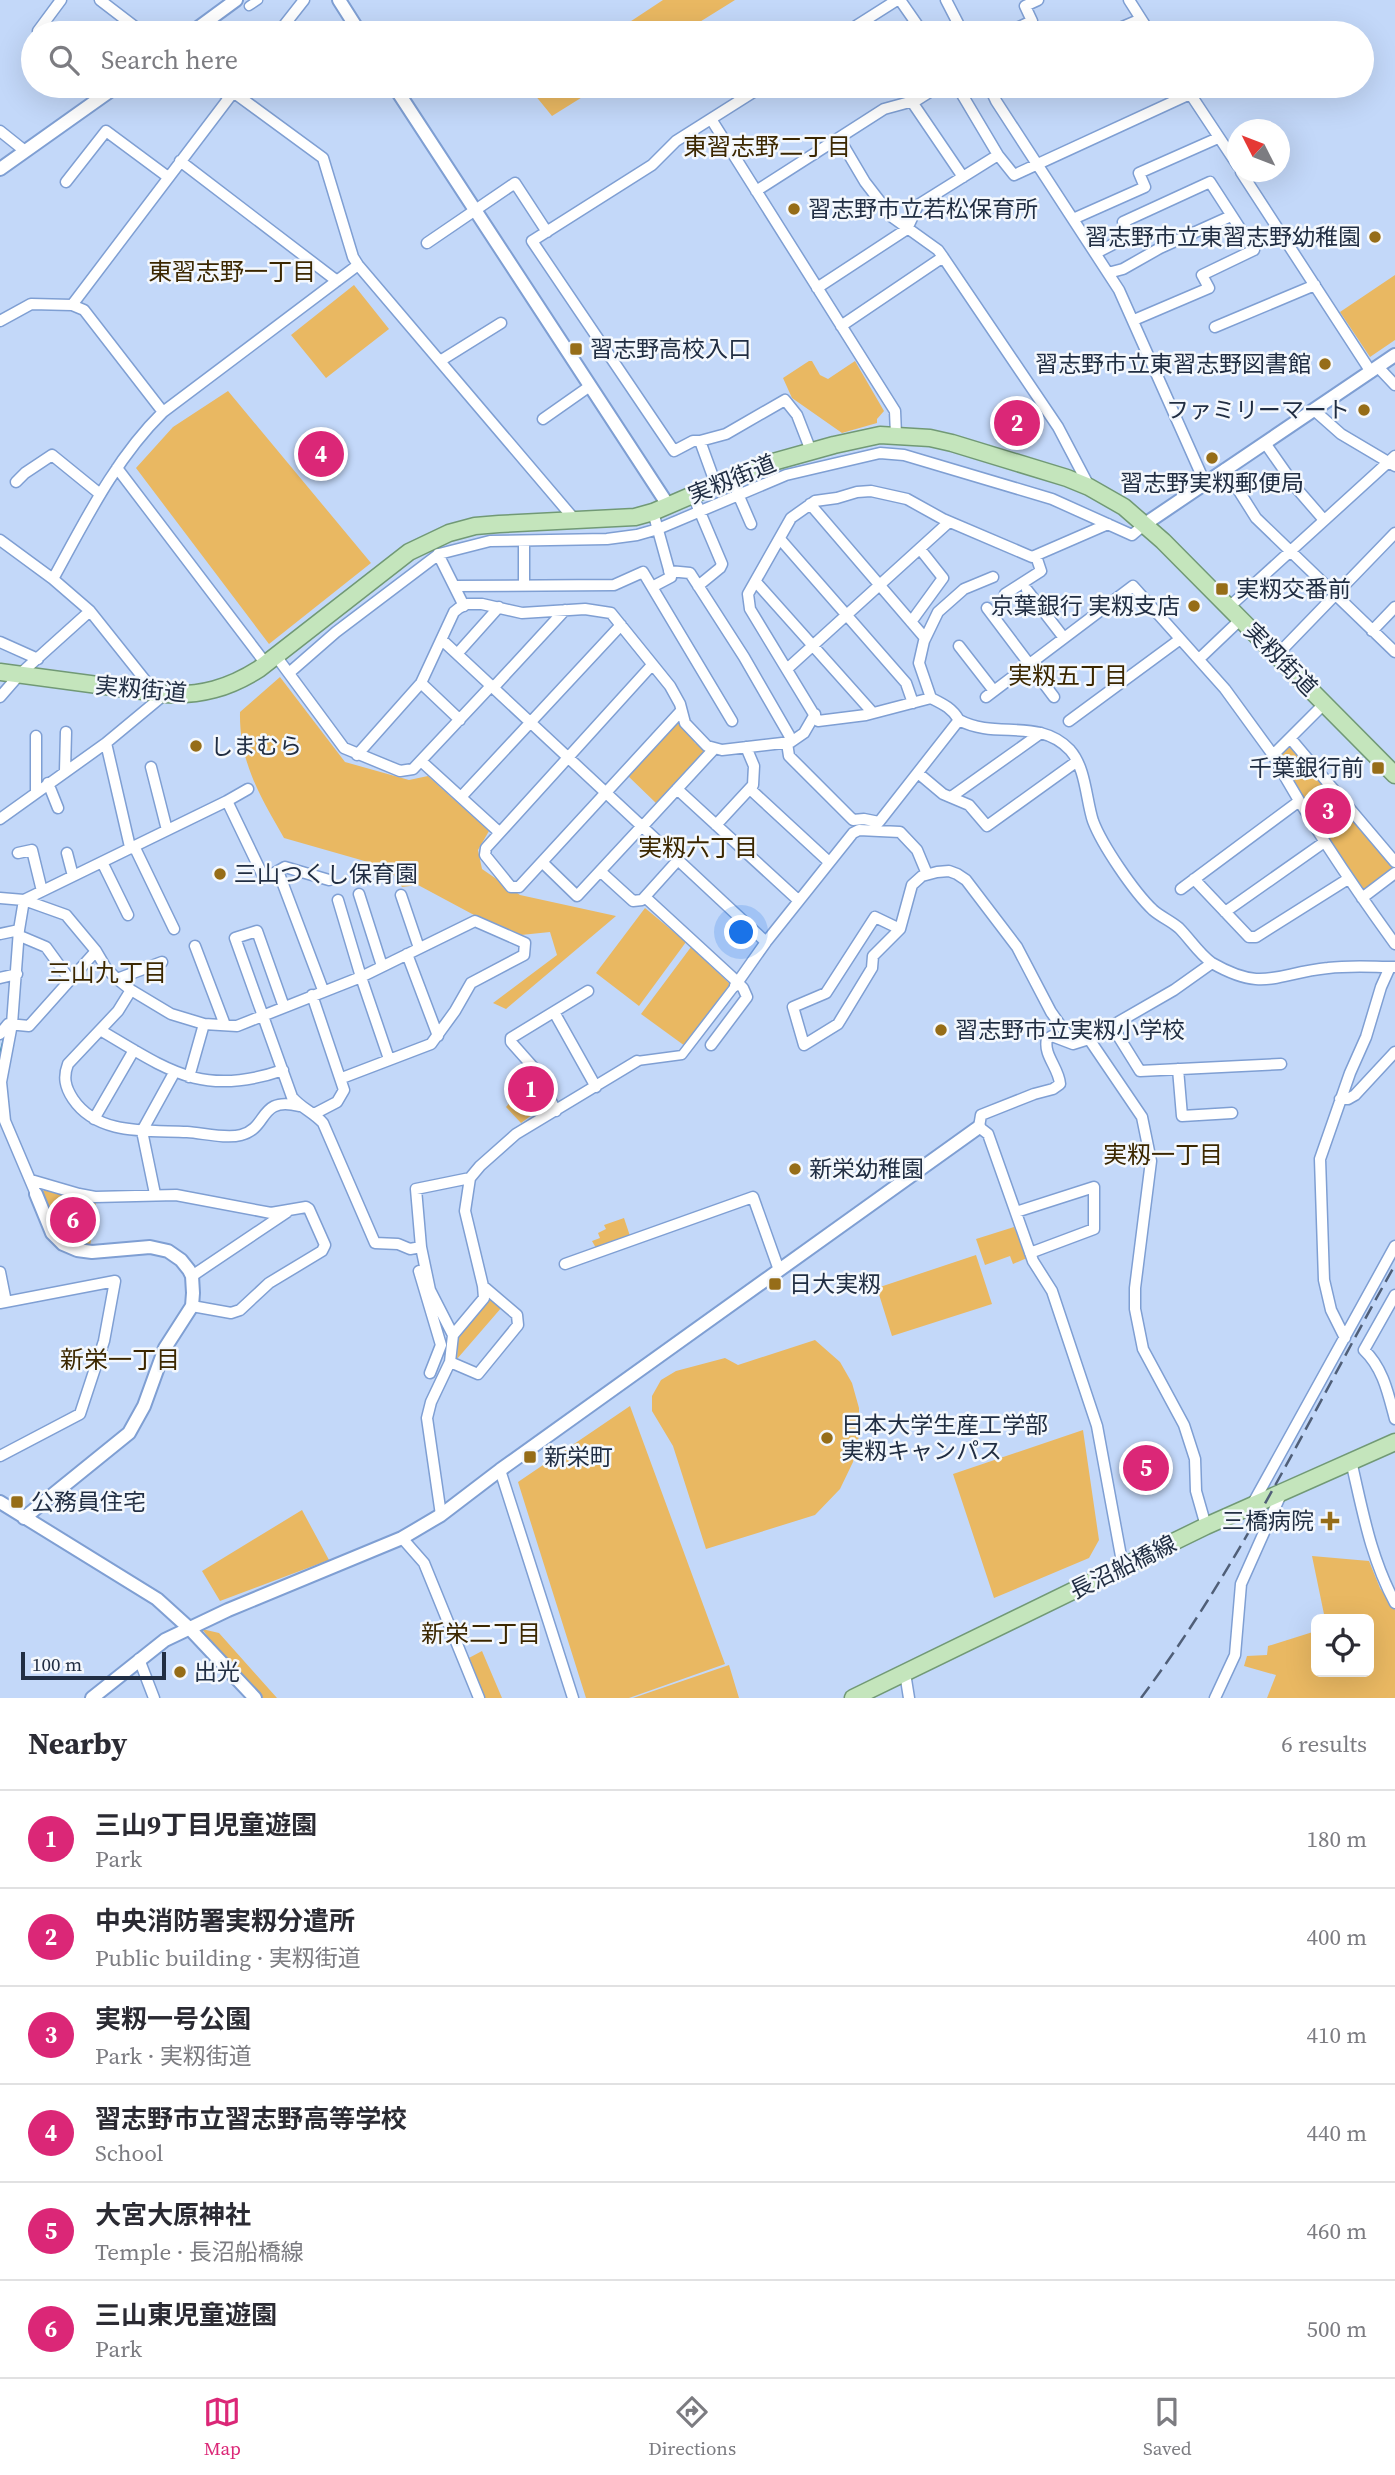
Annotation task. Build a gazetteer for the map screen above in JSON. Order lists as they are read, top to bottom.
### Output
{
  "streets": {
    "main road": ["実籾街道", "長沼船橋線"]
  },
  "districts": [
    "東習志野二丁目",
    "東習志野一丁目",
    "実籾五丁目",
    "実籾六丁目",
    "三山九丁目",
    "実籾一丁目",
    "新栄一丁目",
    "新栄二丁目"
  ],
  "places": {
    "other": [
      "習志野市立若松保育所",
      "習志野市立東習志野幼稚園",
      "習志野市立東習志野図書館",
      "ファミリーマート",
      "習志野実籾郵便局",
      "京葉銀行 実籾支店",
      "しまむら",
      "三山つくし保育園",
      "習志野市立実籾小学校",
      "新栄幼稚園",
      "日本大学生産工学部 実籾キャンパス",
      "出光"
    ],
    "transit": [
      "習志野高校入口",
      "実籾交番前",
      "千葉銀行前",
      "日大実籾",
      "新栄町",
      "公務員住宅"
    ],
    "health": ["三橋病院"]
  },
  "scale_bar": "100 m",
  "north": "top left",
  "page": {
    "search": "Search here",
    "pins": [
      "2",
      "4",
      "3",
      "1",
      "6",
      "5"
    ],
    "scale": "100 m",
    "heading": ["Nearby", "6 results"],
    "list": [
      {
        "mark": "1",
        "name": "三山9丁目児童遊園",
        "note": "Park",
        "value": "180 m"
      },
      {
        "mark": "2",
        "name": "中央消防署実籾分遣所",
        "note": "Public building · 実籾街道",
        "value": "400 m"
      },
      {
        "mark": "3",
        "name": "実籾一号公園",
        "note": "Park · 実籾街道",
        "value": "410 m"
      },
      {
        "mark": "4",
        "name": "習志野市立習志野高等学校",
        "note": "School",
        "value": "440 m"
      },
      {
        "mark": "5",
        "name": "大宮大原神社",
        "note": "Temple · 長沼船橋線",
        "value": "460 m"
      },
      {
        "mark": "6",
        "name": "三山東児童遊園",
        "note": "Park",
        "value": "500 m"
      }
    ],
    "nav": ["Map", "Directions", "Saved"]
  }
}
